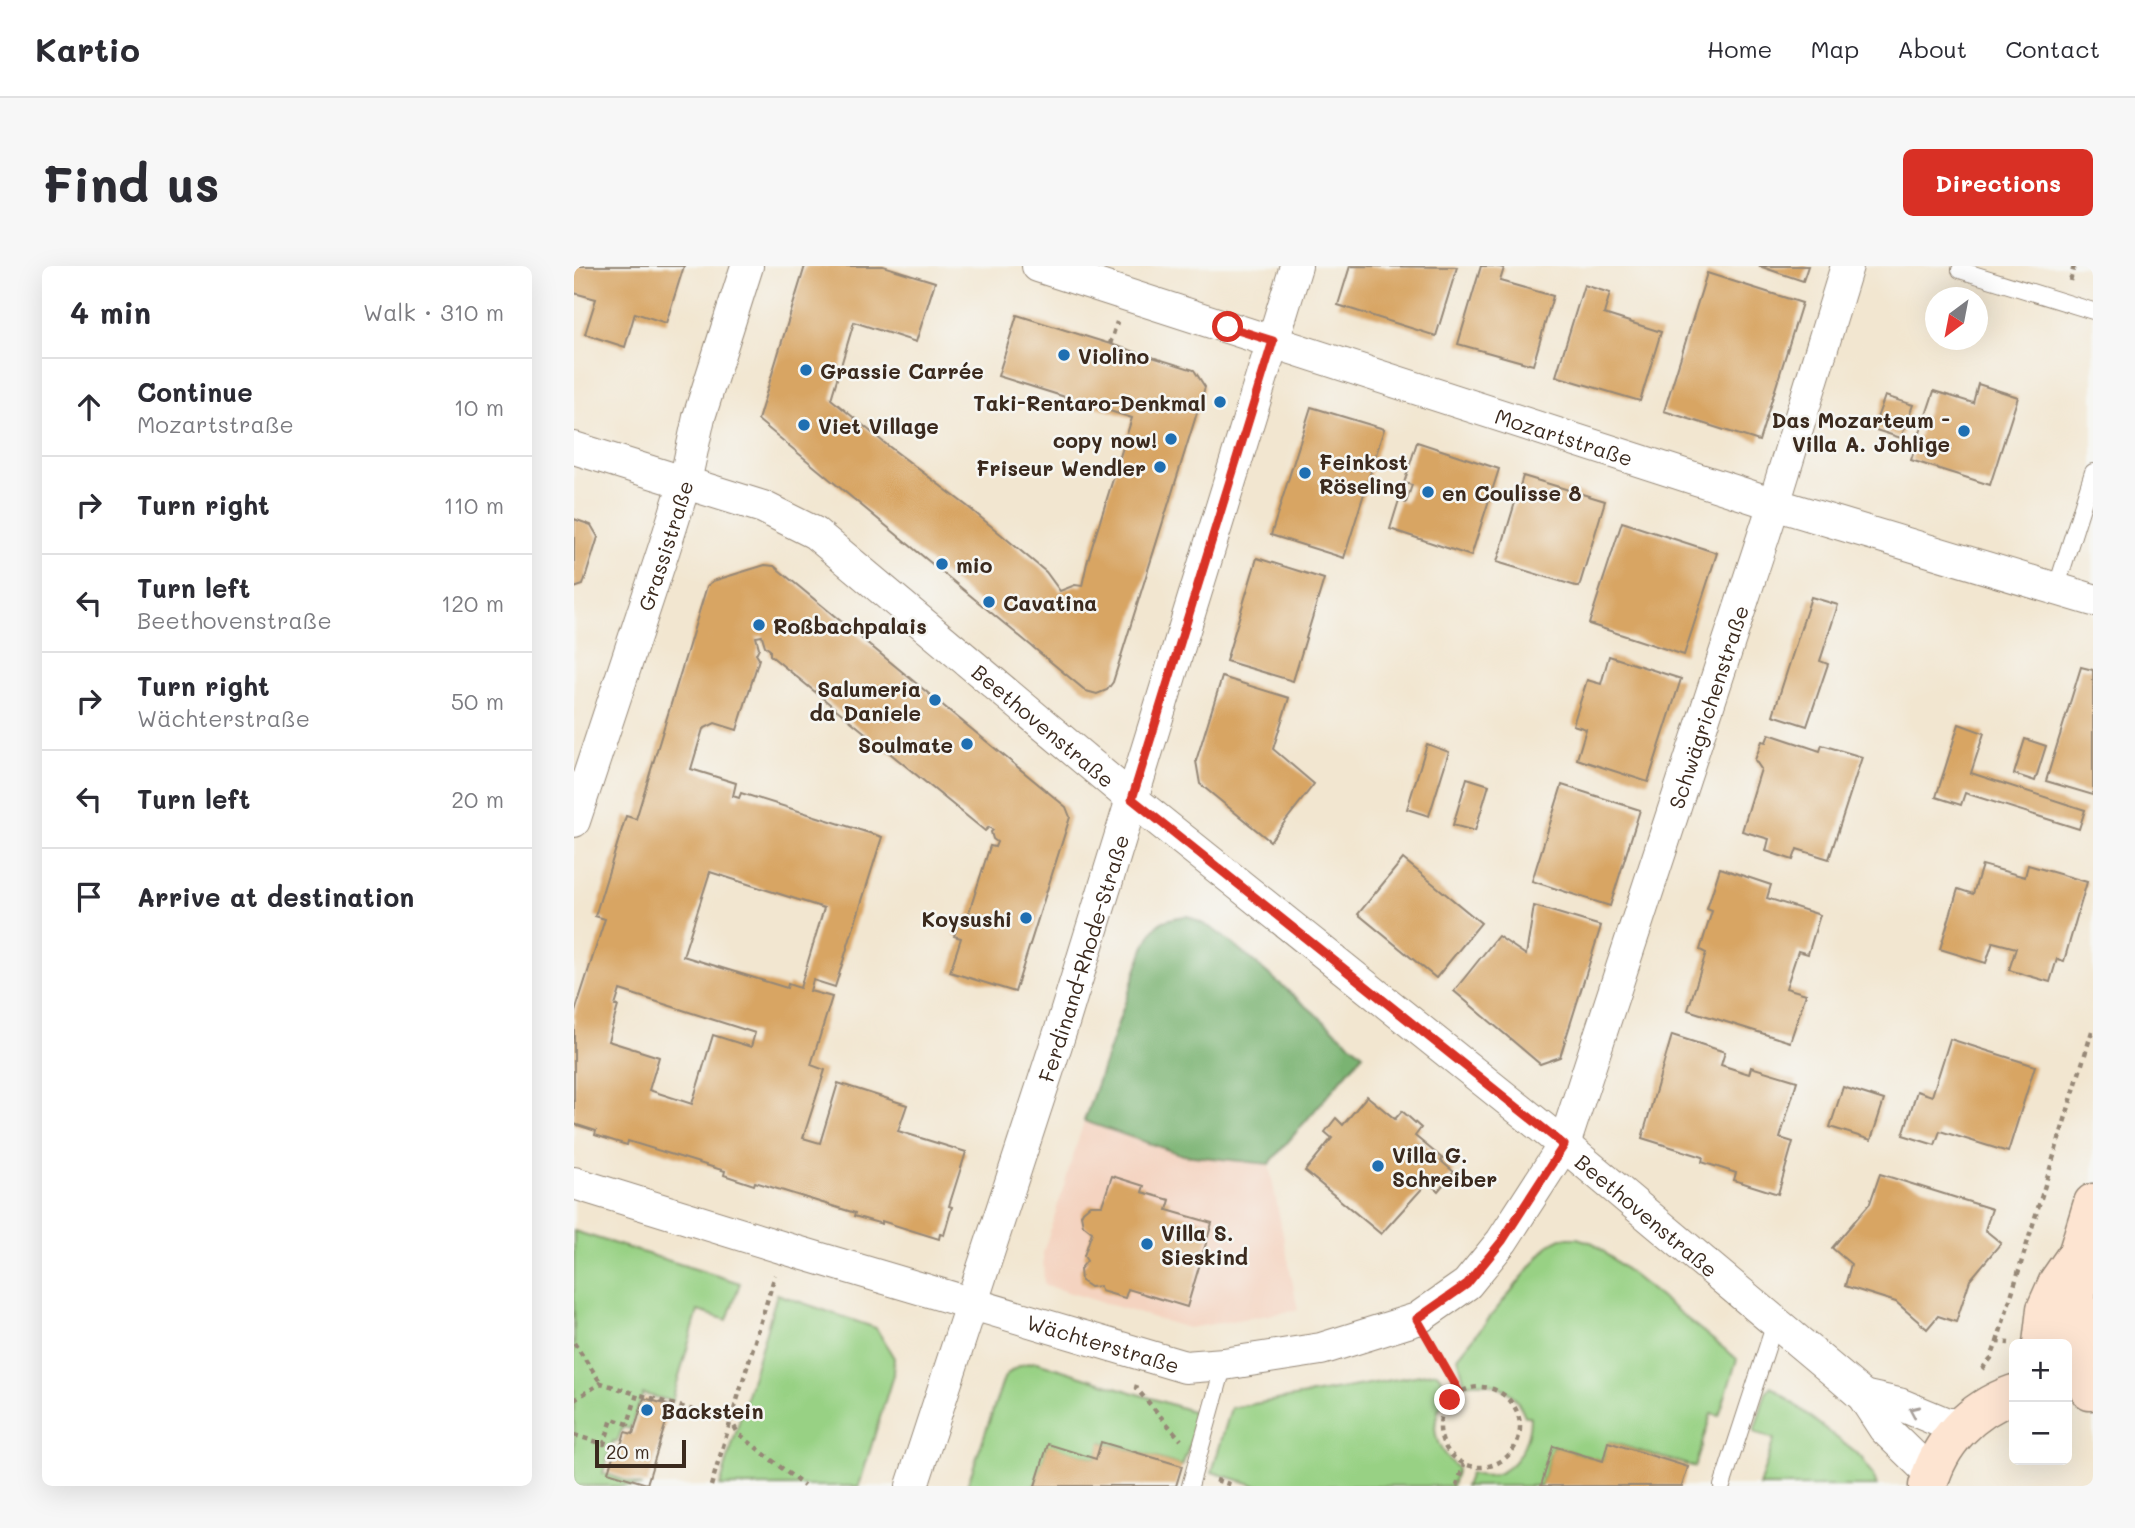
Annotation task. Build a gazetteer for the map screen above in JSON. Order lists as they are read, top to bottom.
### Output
{
  "streets": {
    "street": [
      "Mozartstraße",
      "Grassistraße",
      "Schwägrichenstraße",
      "Beethovenstraße",
      "Ferdinand-Rhode-Straße",
      "Wächterstraße"
    ]
  },
  "crossings": [
    ["Mozartstraße", "Schwägrichenstraße"],
    ["Mozartstraße", "Ferdinand-Rhode-Straße"],
    ["Grassistraße", "Beethovenstraße"],
    ["Schwägrichenstraße", "Beethovenstraße"],
    ["Schwägrichenstraße", "Wächterstraße"],
    ["Beethovenstraße", "Ferdinand-Rhode-Straße"],
    ["Beethovenstraße", "Wächterstraße"],
    ["Ferdinand-Rhode-Straße", "Wächterstraße"]
  ],
  "places": [
    "Violino",
    "Grassie Carrée",
    "Taki-Rentaro-Denkmal",
    "Viet Village",
    "Das Mozarteum - Villa A. Johlige",
    "copy now!",
    "Friseur Wendler",
    "Feinkost Röseling",
    "en Coulisse 8",
    "mio",
    "Cavatina",
    "Roßbachpalais",
    "Salumeria da Daniele",
    "Soulmate",
    "Koysushi",
    "Villa G. Schreiber",
    "Villa S. Sieskind",
    "Backstein"
  ],
  "scale_bar": "20 m",
  "north": "bottom left",
  "page": {
    "header": "Kartio",
    "nav": [
      "Home",
      "Map",
      "About",
      "Contact"
    ],
    "buttons": "Directions",
    "title": "Find us",
    "heading": ["4 min", "Walk · 310 m"],
    "list": [
      ["Continue", "Mozartstraße", "10 m"],
      ["Turn right", "110 m"],
      ["Turn left", "Beethovenstraße", "120 m"],
      ["Turn right", "Wächterstraße", "50 m"],
      ["Turn left", "20 m"],
      "Arrive at destination"
    ],
    "map_buttons": ["+", "−"],
    "scale": "20 m"
  }
}
